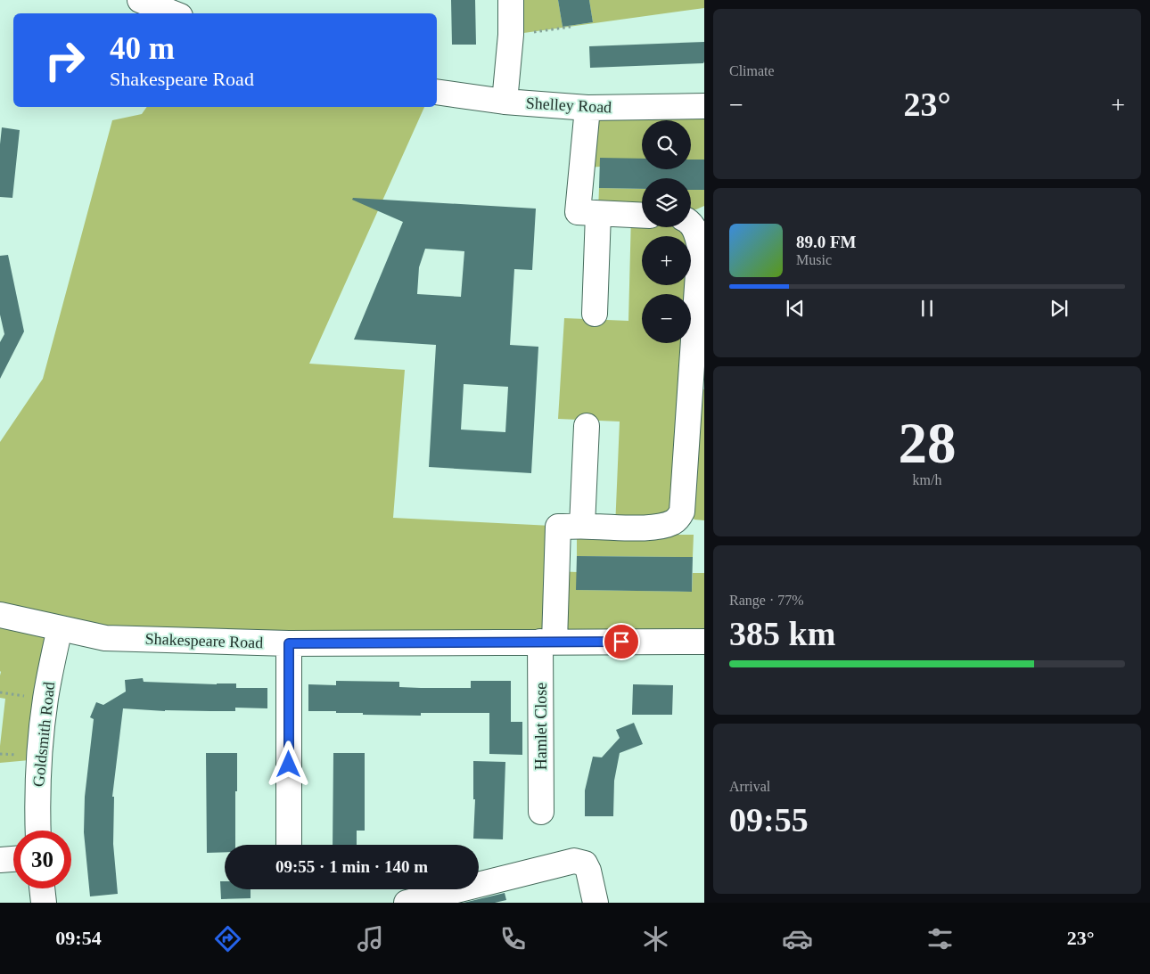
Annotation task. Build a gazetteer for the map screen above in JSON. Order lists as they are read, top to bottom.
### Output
{
  "streets": {
    "street": [
      "Shelley Road",
      "Shakespeare Road",
      "Hamlet Close",
      "Goldsmith Road"
    ]
  },
  "crossings": [
    ["Shakespeare Road", "Hamlet Close"],
    ["Shakespeare Road", "Goldsmith Road"]
  ],
  "page": {
    "tile": [
      "Climate",
      ["28", "km/h"],
      ["Range · 77%", "385 km"],
      ["Arrival", "09:55"]
    ],
    "turn": ["40 m", "Shakespeare Road"],
    "heat": ["−", "23°", "+"],
    "map_buttons": ["+", "−"],
    "song": ["89.0 FM", "Music"],
    "limit": "30",
    "trip": "09:55 · 1 min · 140 m",
    "tabs": ["09:54", "23°"]
  }
}
